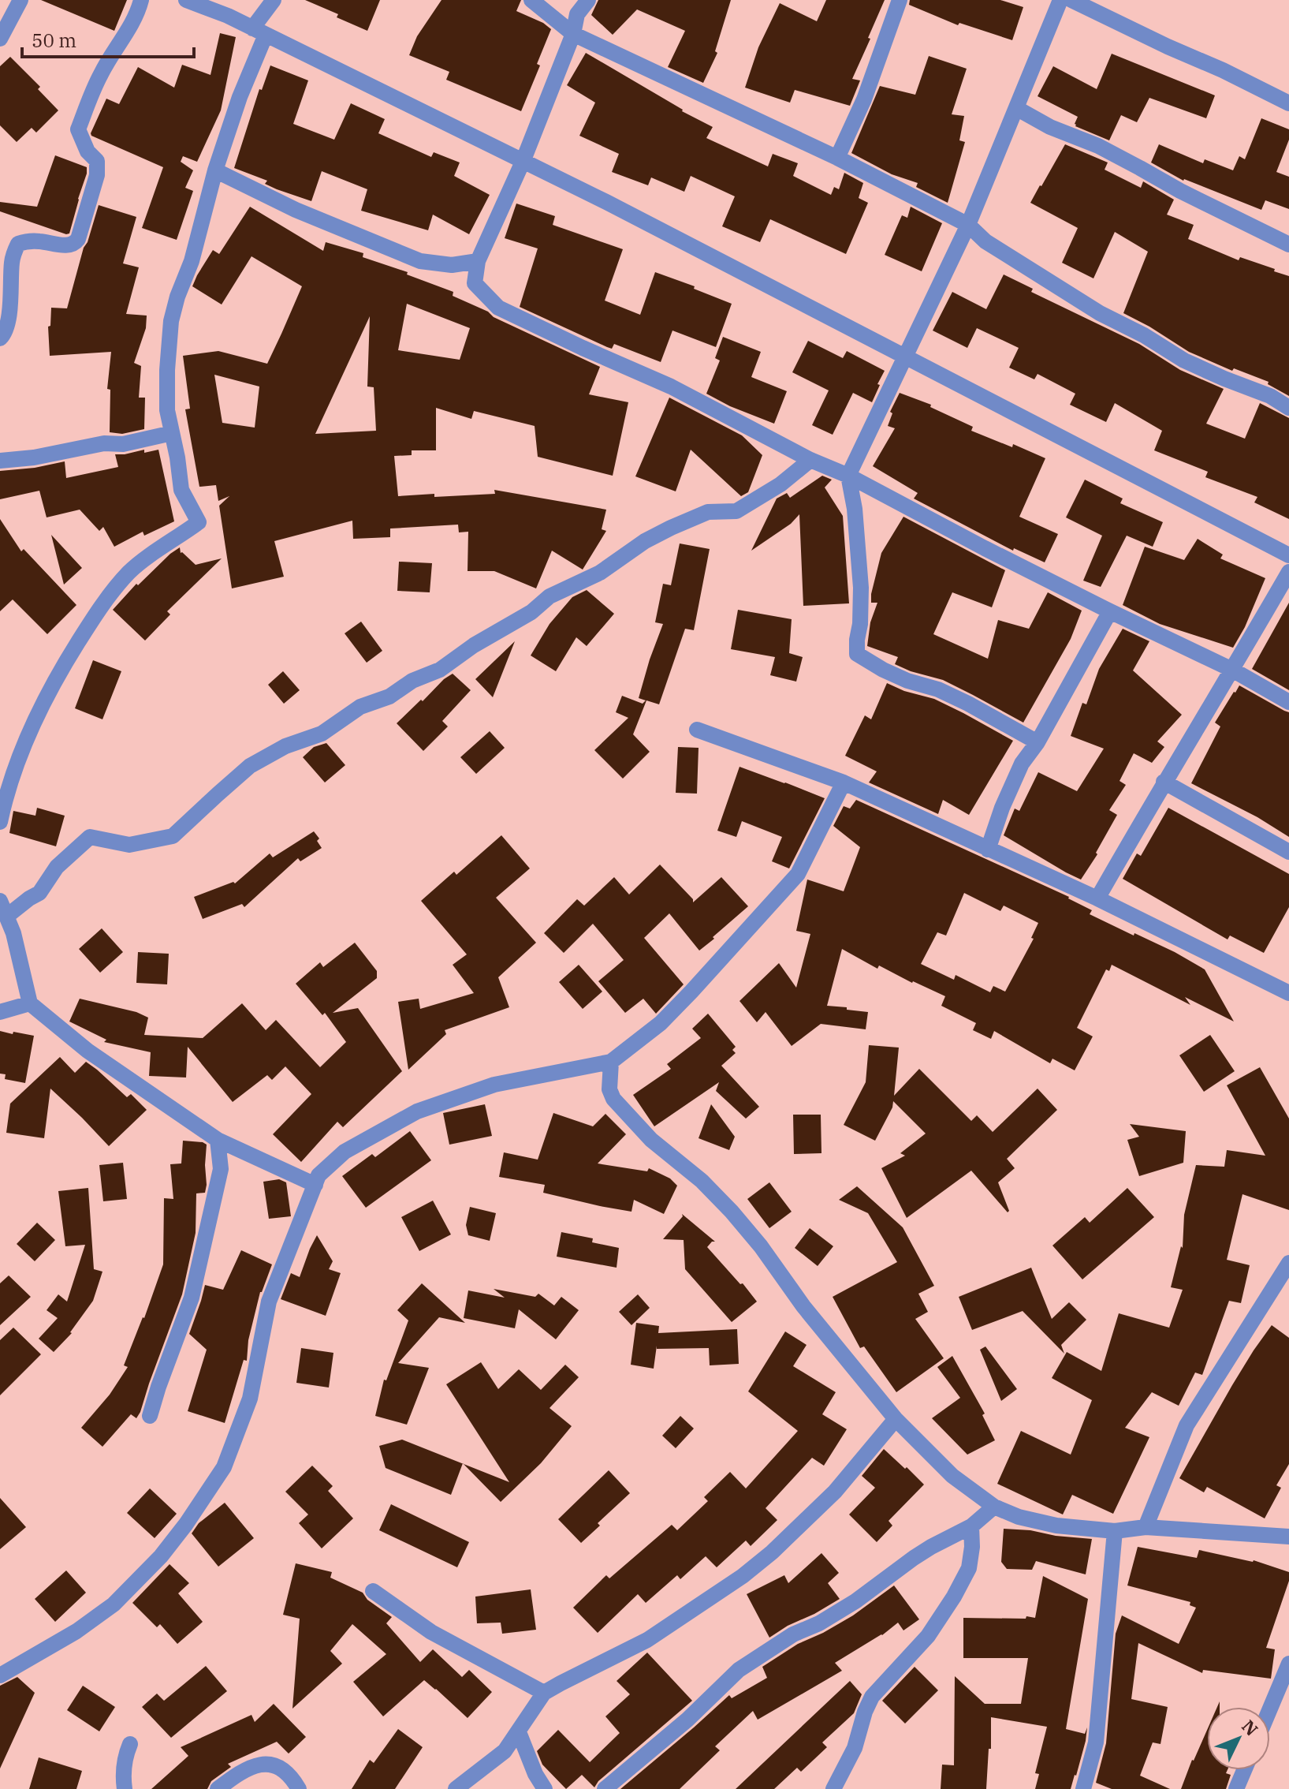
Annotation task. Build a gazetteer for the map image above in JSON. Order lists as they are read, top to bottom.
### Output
{
  "scale_bar": "50 m",
  "north": "top right"
}
